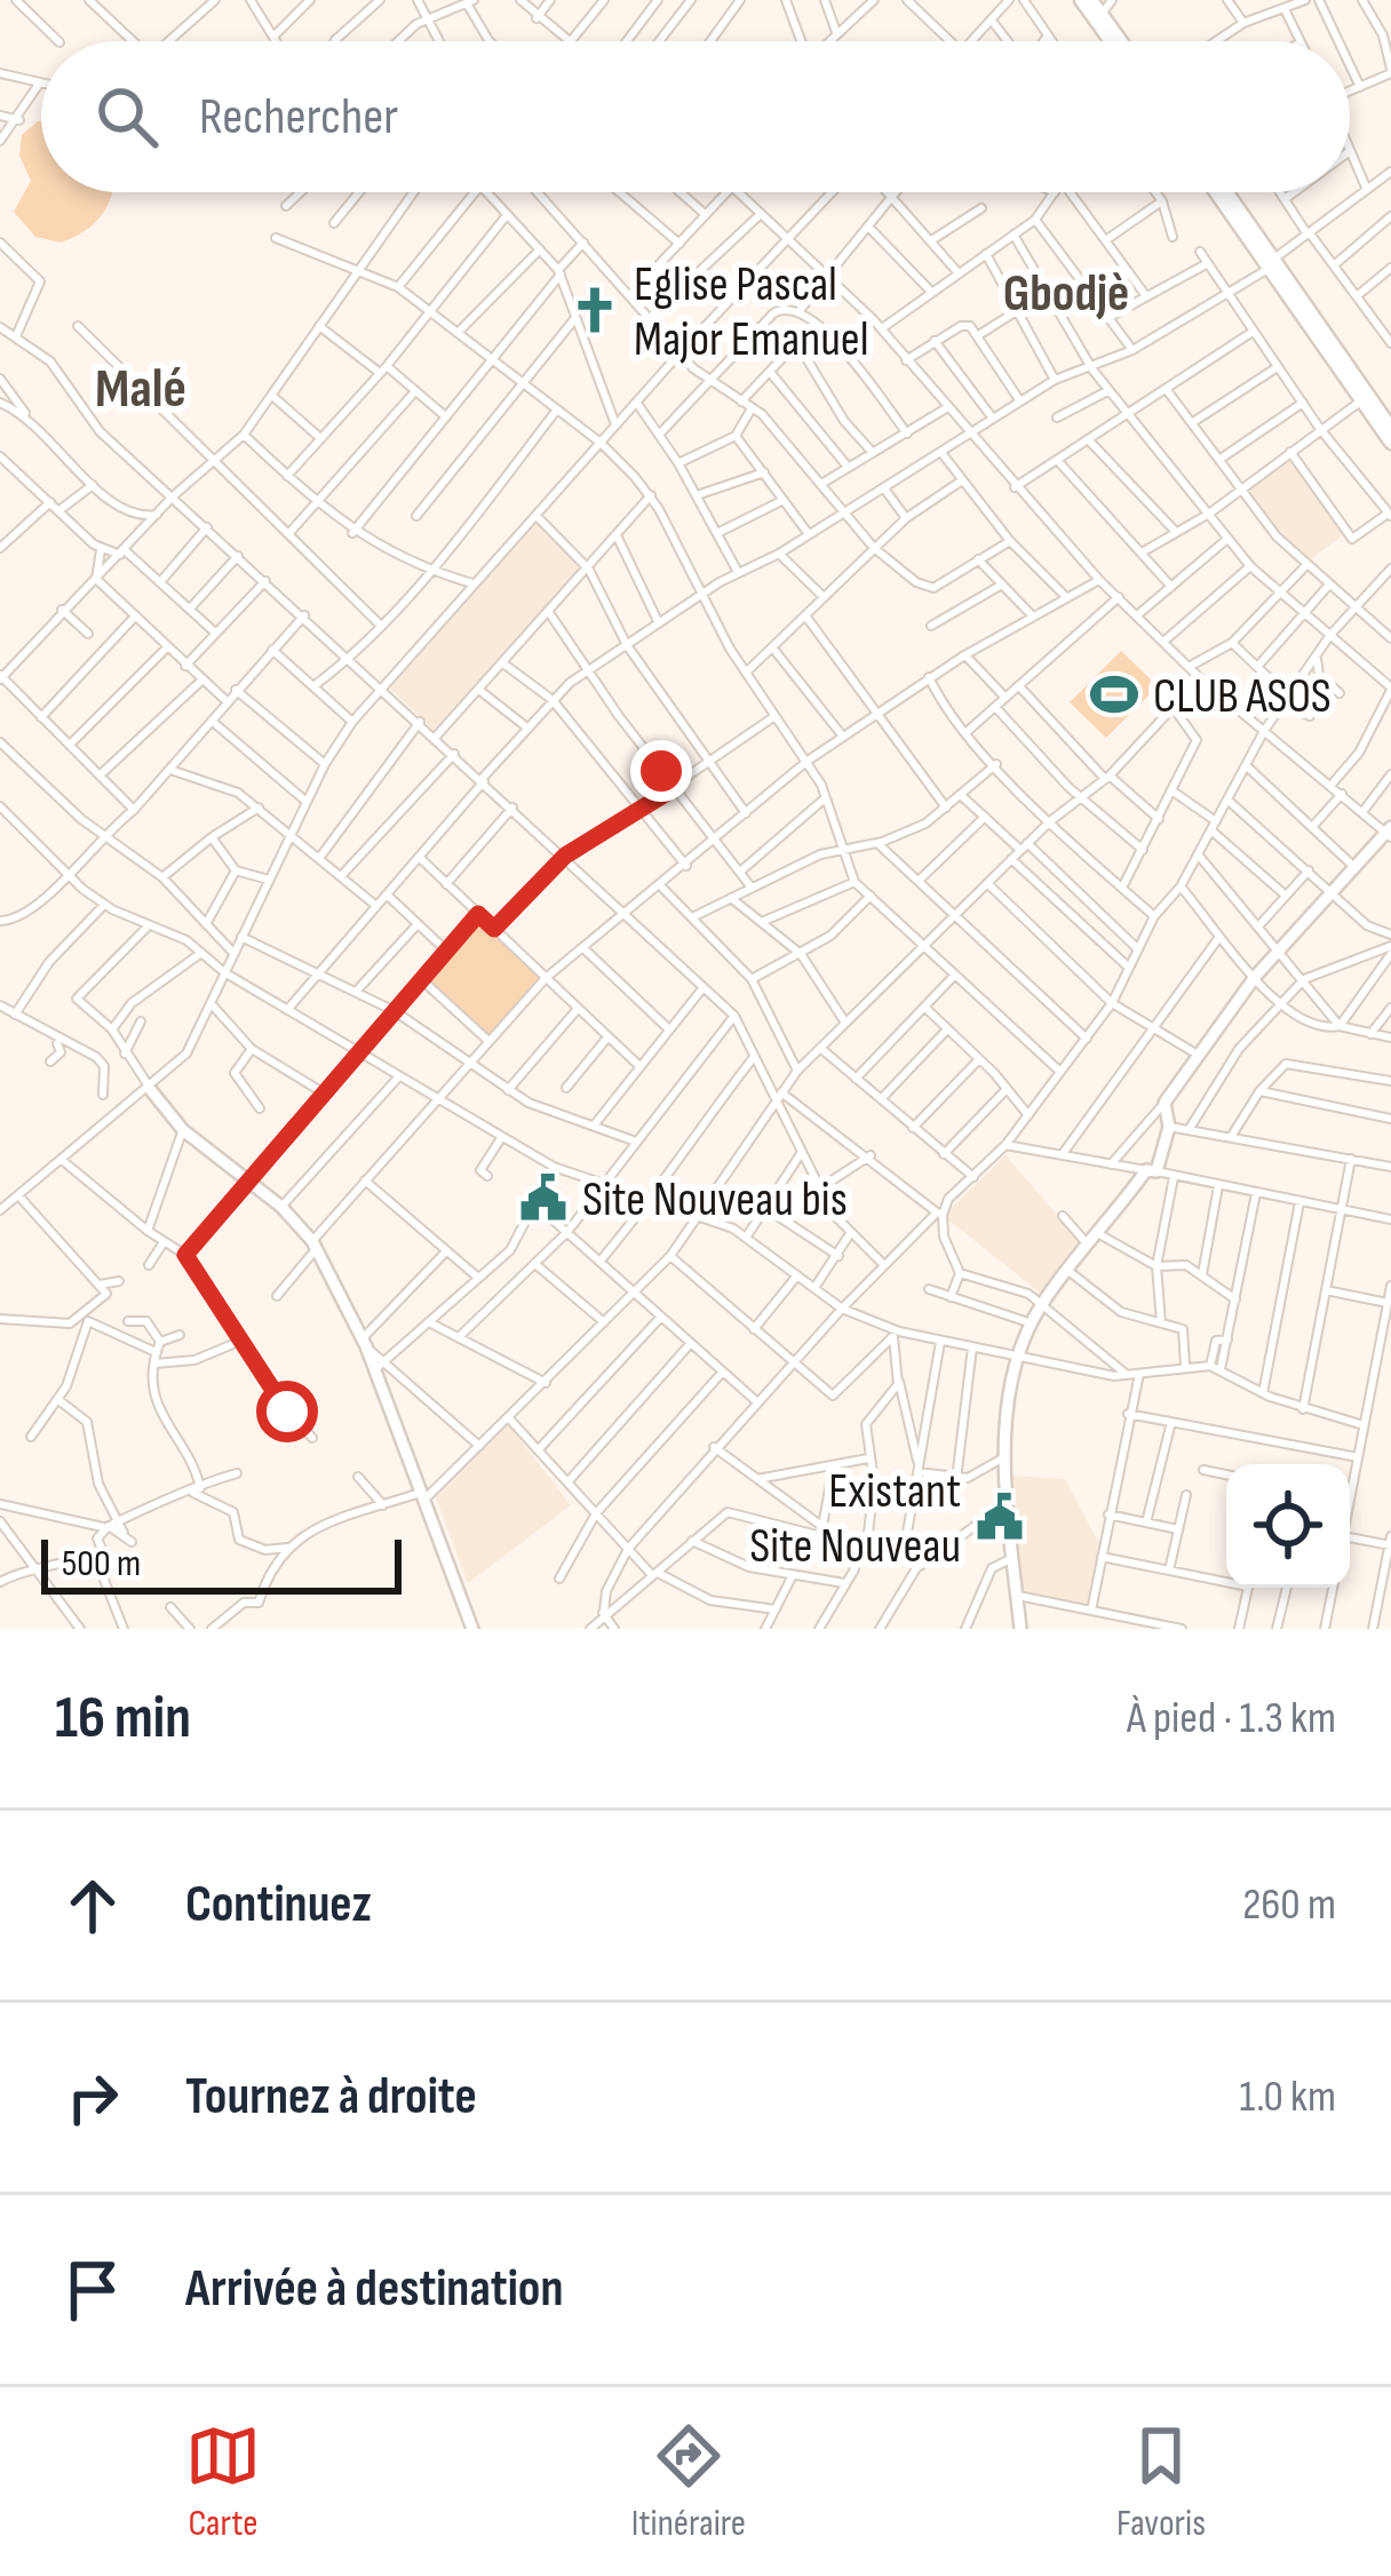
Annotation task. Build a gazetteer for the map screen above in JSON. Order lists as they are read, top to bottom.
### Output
{
  "districts": ["Gbodjè", "Malé"],
  "places": {
    "church": ["Eglise Pascal Major Emanuel"],
    "sports": ["CLUB ASOS"],
    "public building": ["Site Nouveau bis", "Existant Site Nouveau"]
  },
  "scale_bar": "500 m",
  "page": {
    "search": "Rechercher",
    "scale": "500 m",
    "heading": ["16 min", "À pied · 1.3 km"],
    "list": [
      ["Continuez", "260 m"],
      ["Tournez à droite", "1.0 km"],
      "Arrivée à destination"
    ],
    "nav": ["Carte", "Itinéraire", "Favoris"]
  }
}
